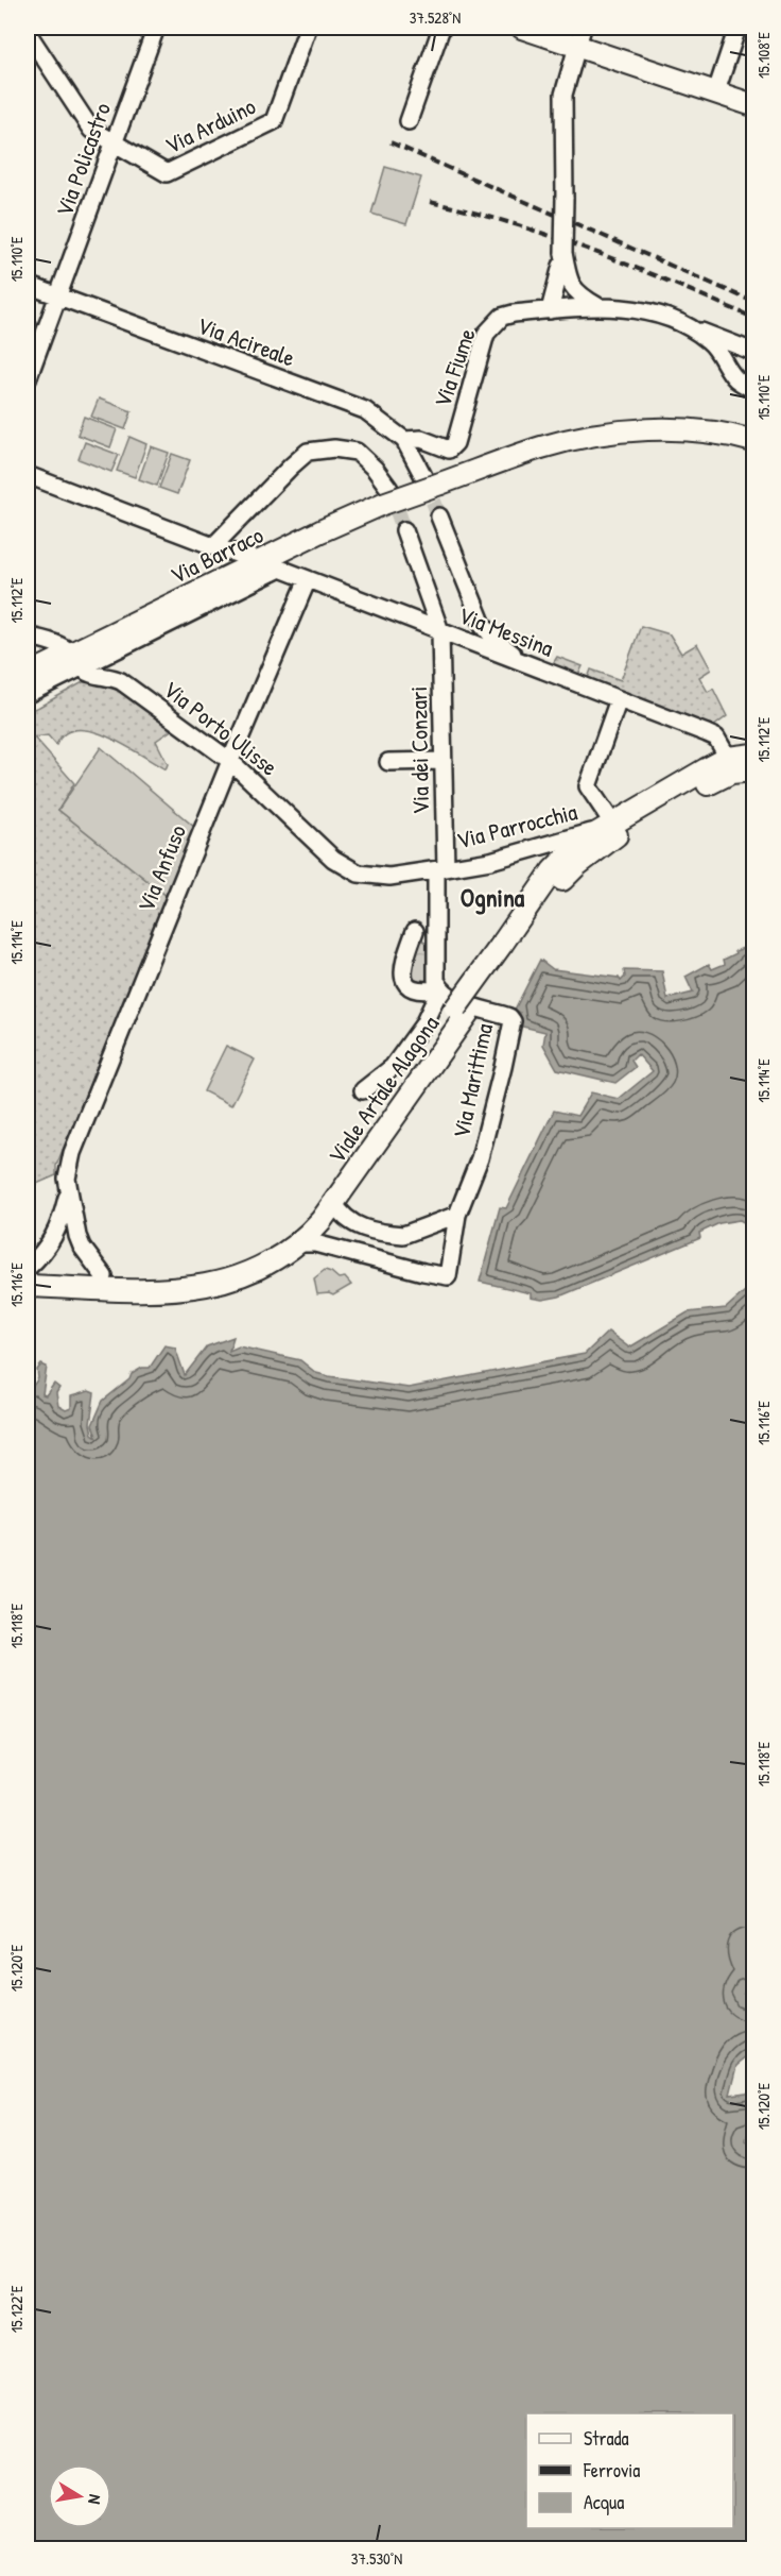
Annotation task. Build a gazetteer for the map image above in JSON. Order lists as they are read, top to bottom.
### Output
{
  "streets": {
    "main road": ["Via Barraco", "Viale Artale Alagona"],
    "street": [
      "Via Arduino",
      "Via Policastro",
      "Via Acireale",
      "Via Fiume",
      "Via Messina",
      "Via Porto Ulisse",
      "Via dei Conzari",
      "Via Parrocchia",
      "Via Anfuso",
      "Via Marittima"
    ]
  },
  "crossings": [
    ["Via Arduino", "Via Policastro"],
    ["Via Policastro", "Via Acireale"],
    ["Via Acireale", "Via Fiume"],
    ["Via Acireale", "Via Barraco"],
    ["Via Barraco", "Via Messina"],
    ["Via Barraco", "Via Porto Ulisse"],
    ["Via Messina", "Via dei Conzari"],
    ["Via Messina", "Via Anfuso"],
    ["Via Porto Ulisse", "Via Parrocchia"],
    ["Via Porto Ulisse", "Via Anfuso"],
    ["Via dei Conzari", "Via Parrocchia"],
    ["Via dei Conzari", "Via Marittima"],
    ["Via dei Conzari", "Viale Artale Alagona"],
    ["Via Parrocchia", "Viale Artale Alagona"],
    ["Via Anfuso", "Viale Artale Alagona"],
    ["Via Marittima", "Viale Artale Alagona"]
  ],
  "districts": ["Ognina"],
  "legend": ["Strada", "Ferrovia", "Acqua"],
  "north": "right",
  "coordinates": [
    "37.528°N",
    "15.108°E",
    "15.110°E",
    "15.112°E",
    "15.114°E",
    "15.116°E",
    "15.118°E",
    "15.120°E",
    "15.122°E",
    "37.530°N"
  ]
}
